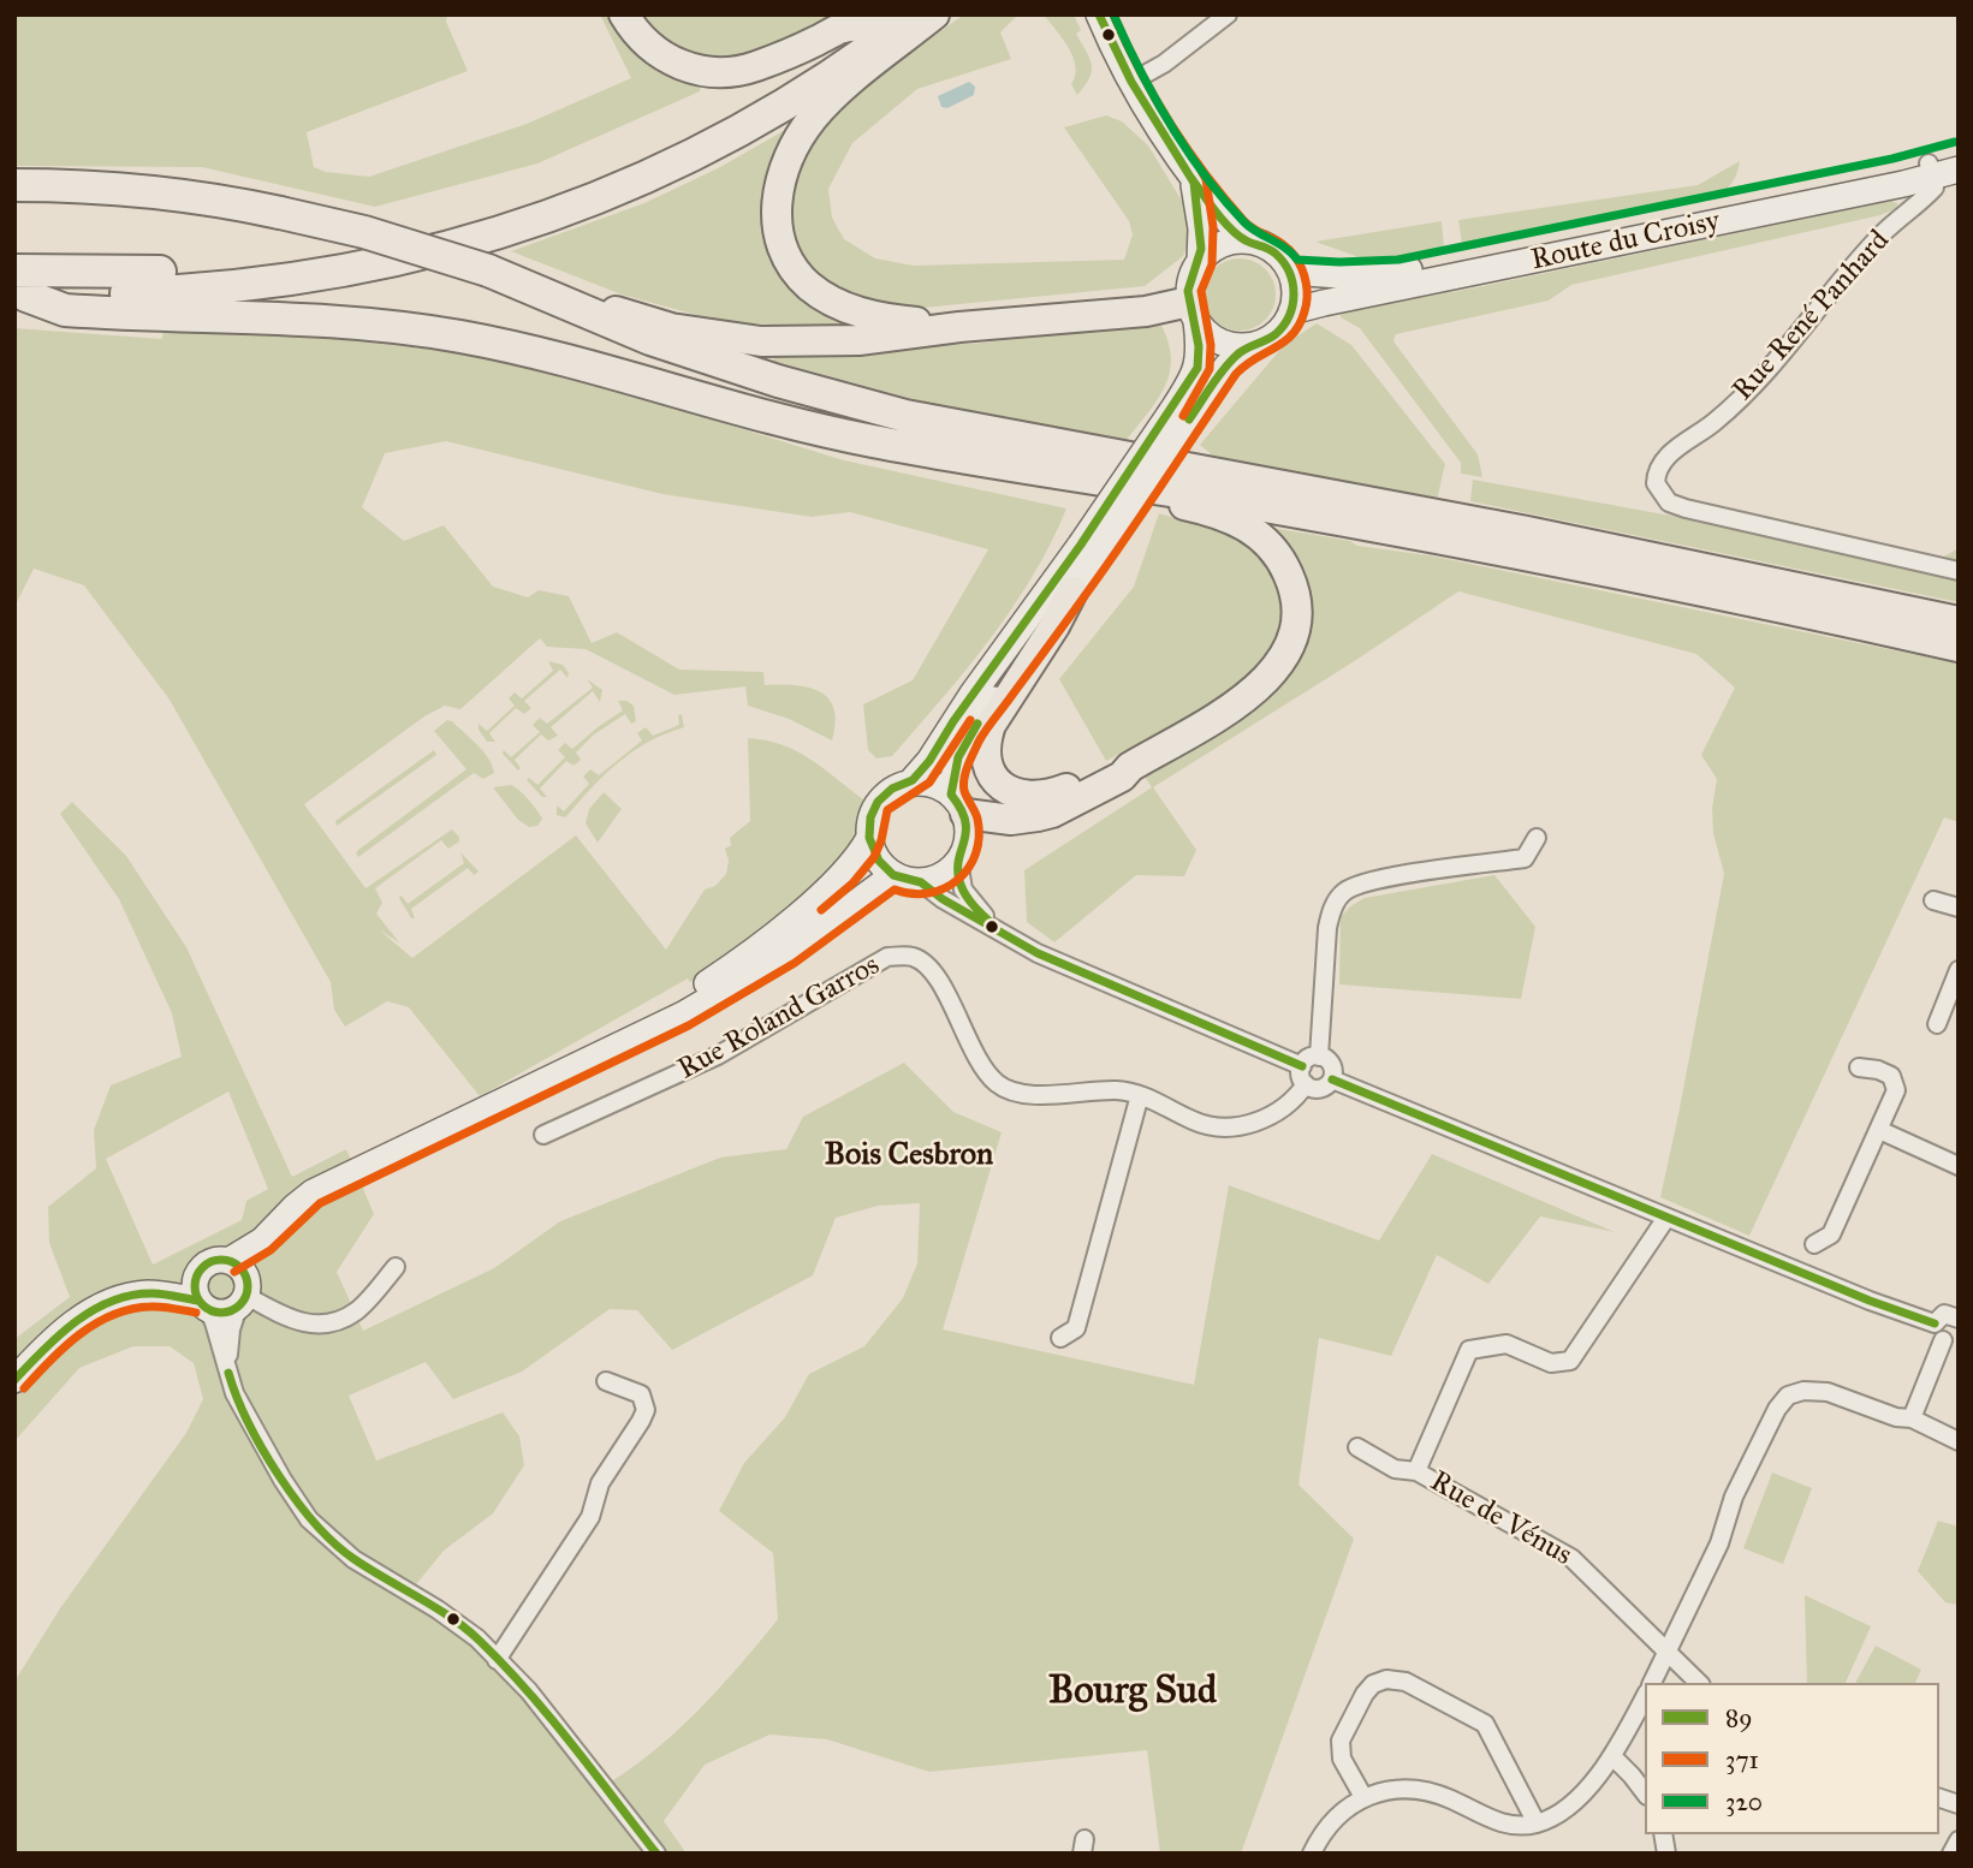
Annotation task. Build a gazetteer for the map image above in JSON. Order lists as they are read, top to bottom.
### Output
{
  "streets": {
    "main road": ["Route du Croisy"],
    "street": ["Rue René Panhard", "Rue Roland Garros", "Rue de Vénus"]
  },
  "crossings": [
    ["Route du Croisy", "Rue René Panhard"]
  ],
  "districts": ["Bois Cesbron", "Bourg Sud"],
  "lines": ["transit line 89", "transit line 371", "transit line 320"],
  "legend": ["89", "371", "320"]
}
